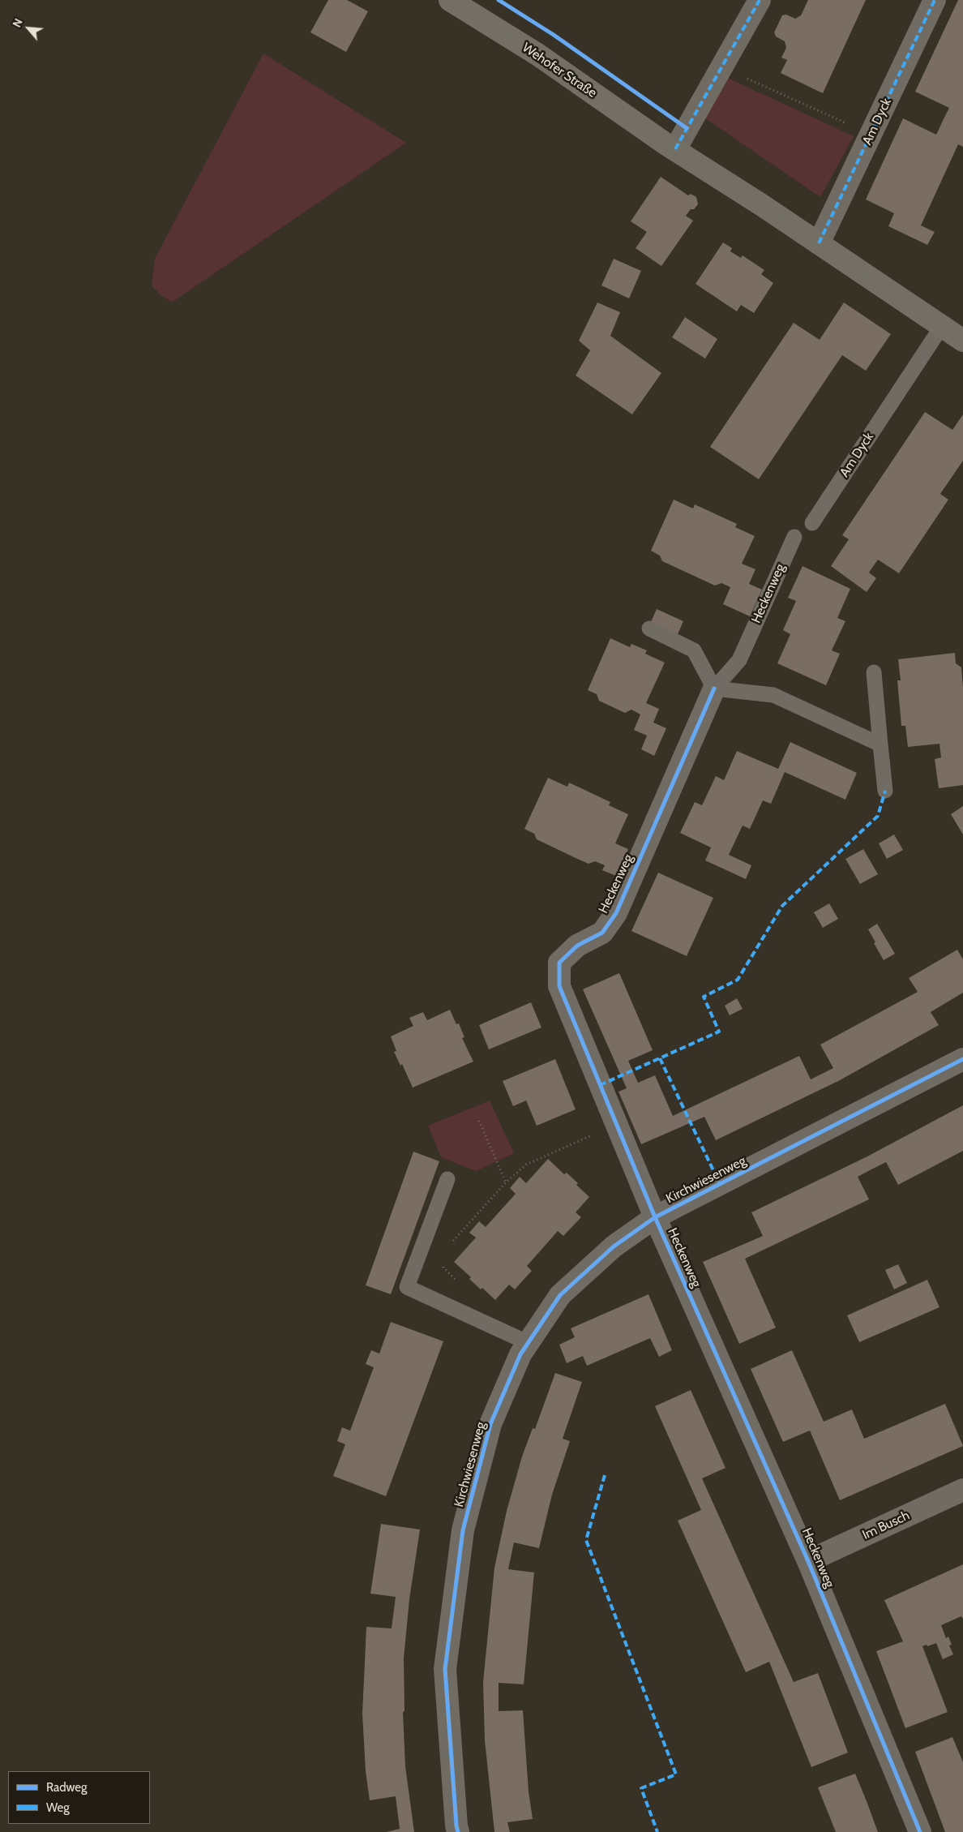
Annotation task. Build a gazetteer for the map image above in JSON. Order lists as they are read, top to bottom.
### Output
{
  "streets": {
    "main road": ["Wehofer Straße"],
    "street": [
      "Am Dyck",
      "Heckenweg",
      "Kirchwiesenweg",
      "Im Busch"
    ]
  },
  "crossings": [
    ["Heckenweg", "Kirchwiesenweg"],
    ["Heckenweg", "Im Busch"]
  ],
  "legend": ["Radweg", "Weg"],
  "north": "top left"
}
